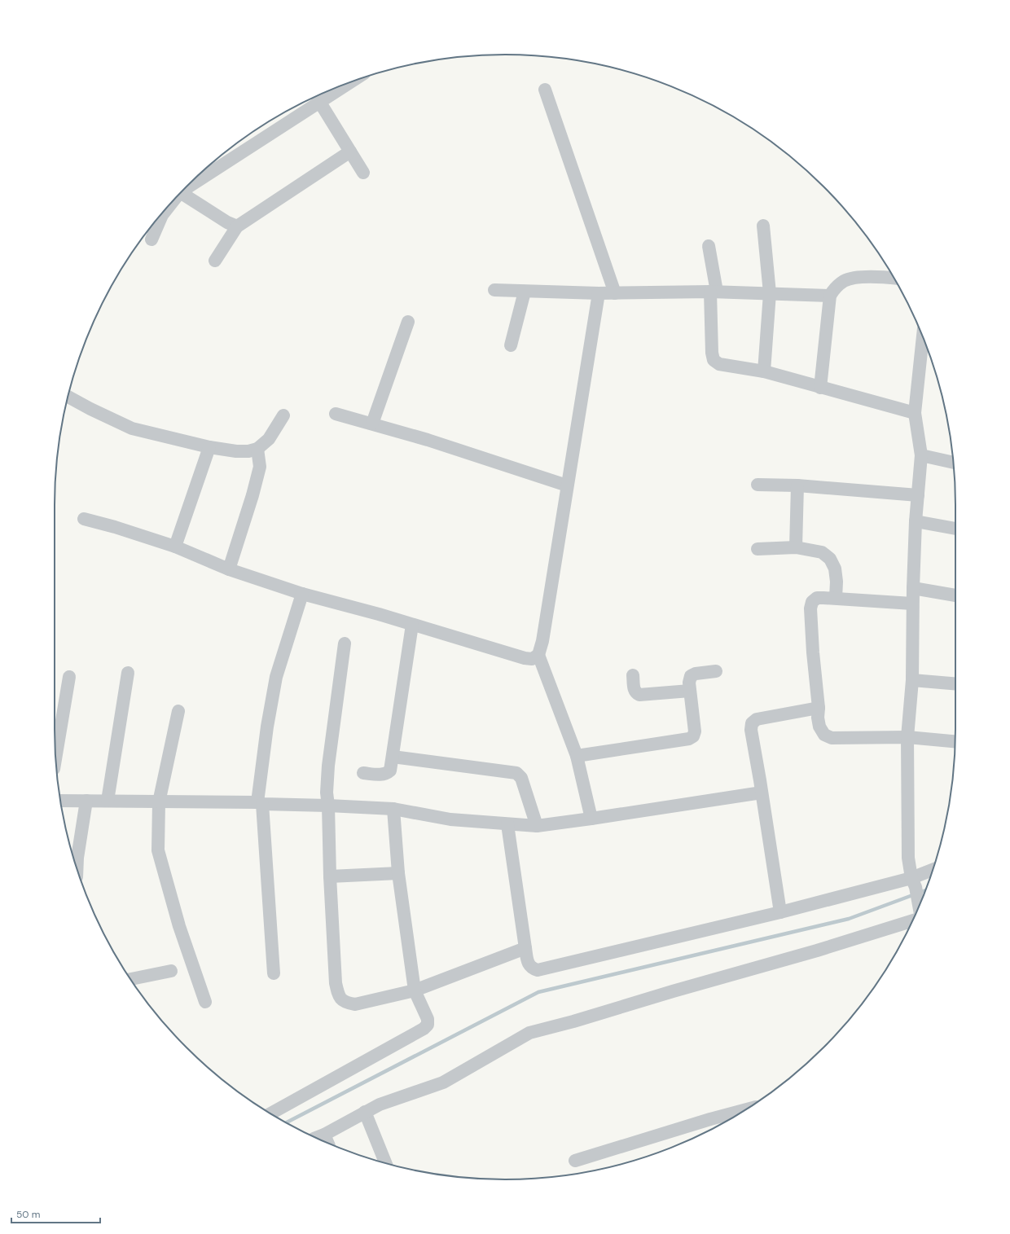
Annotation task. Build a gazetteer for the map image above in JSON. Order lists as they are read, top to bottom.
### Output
{
  "scale_bar": "50 m"
}
